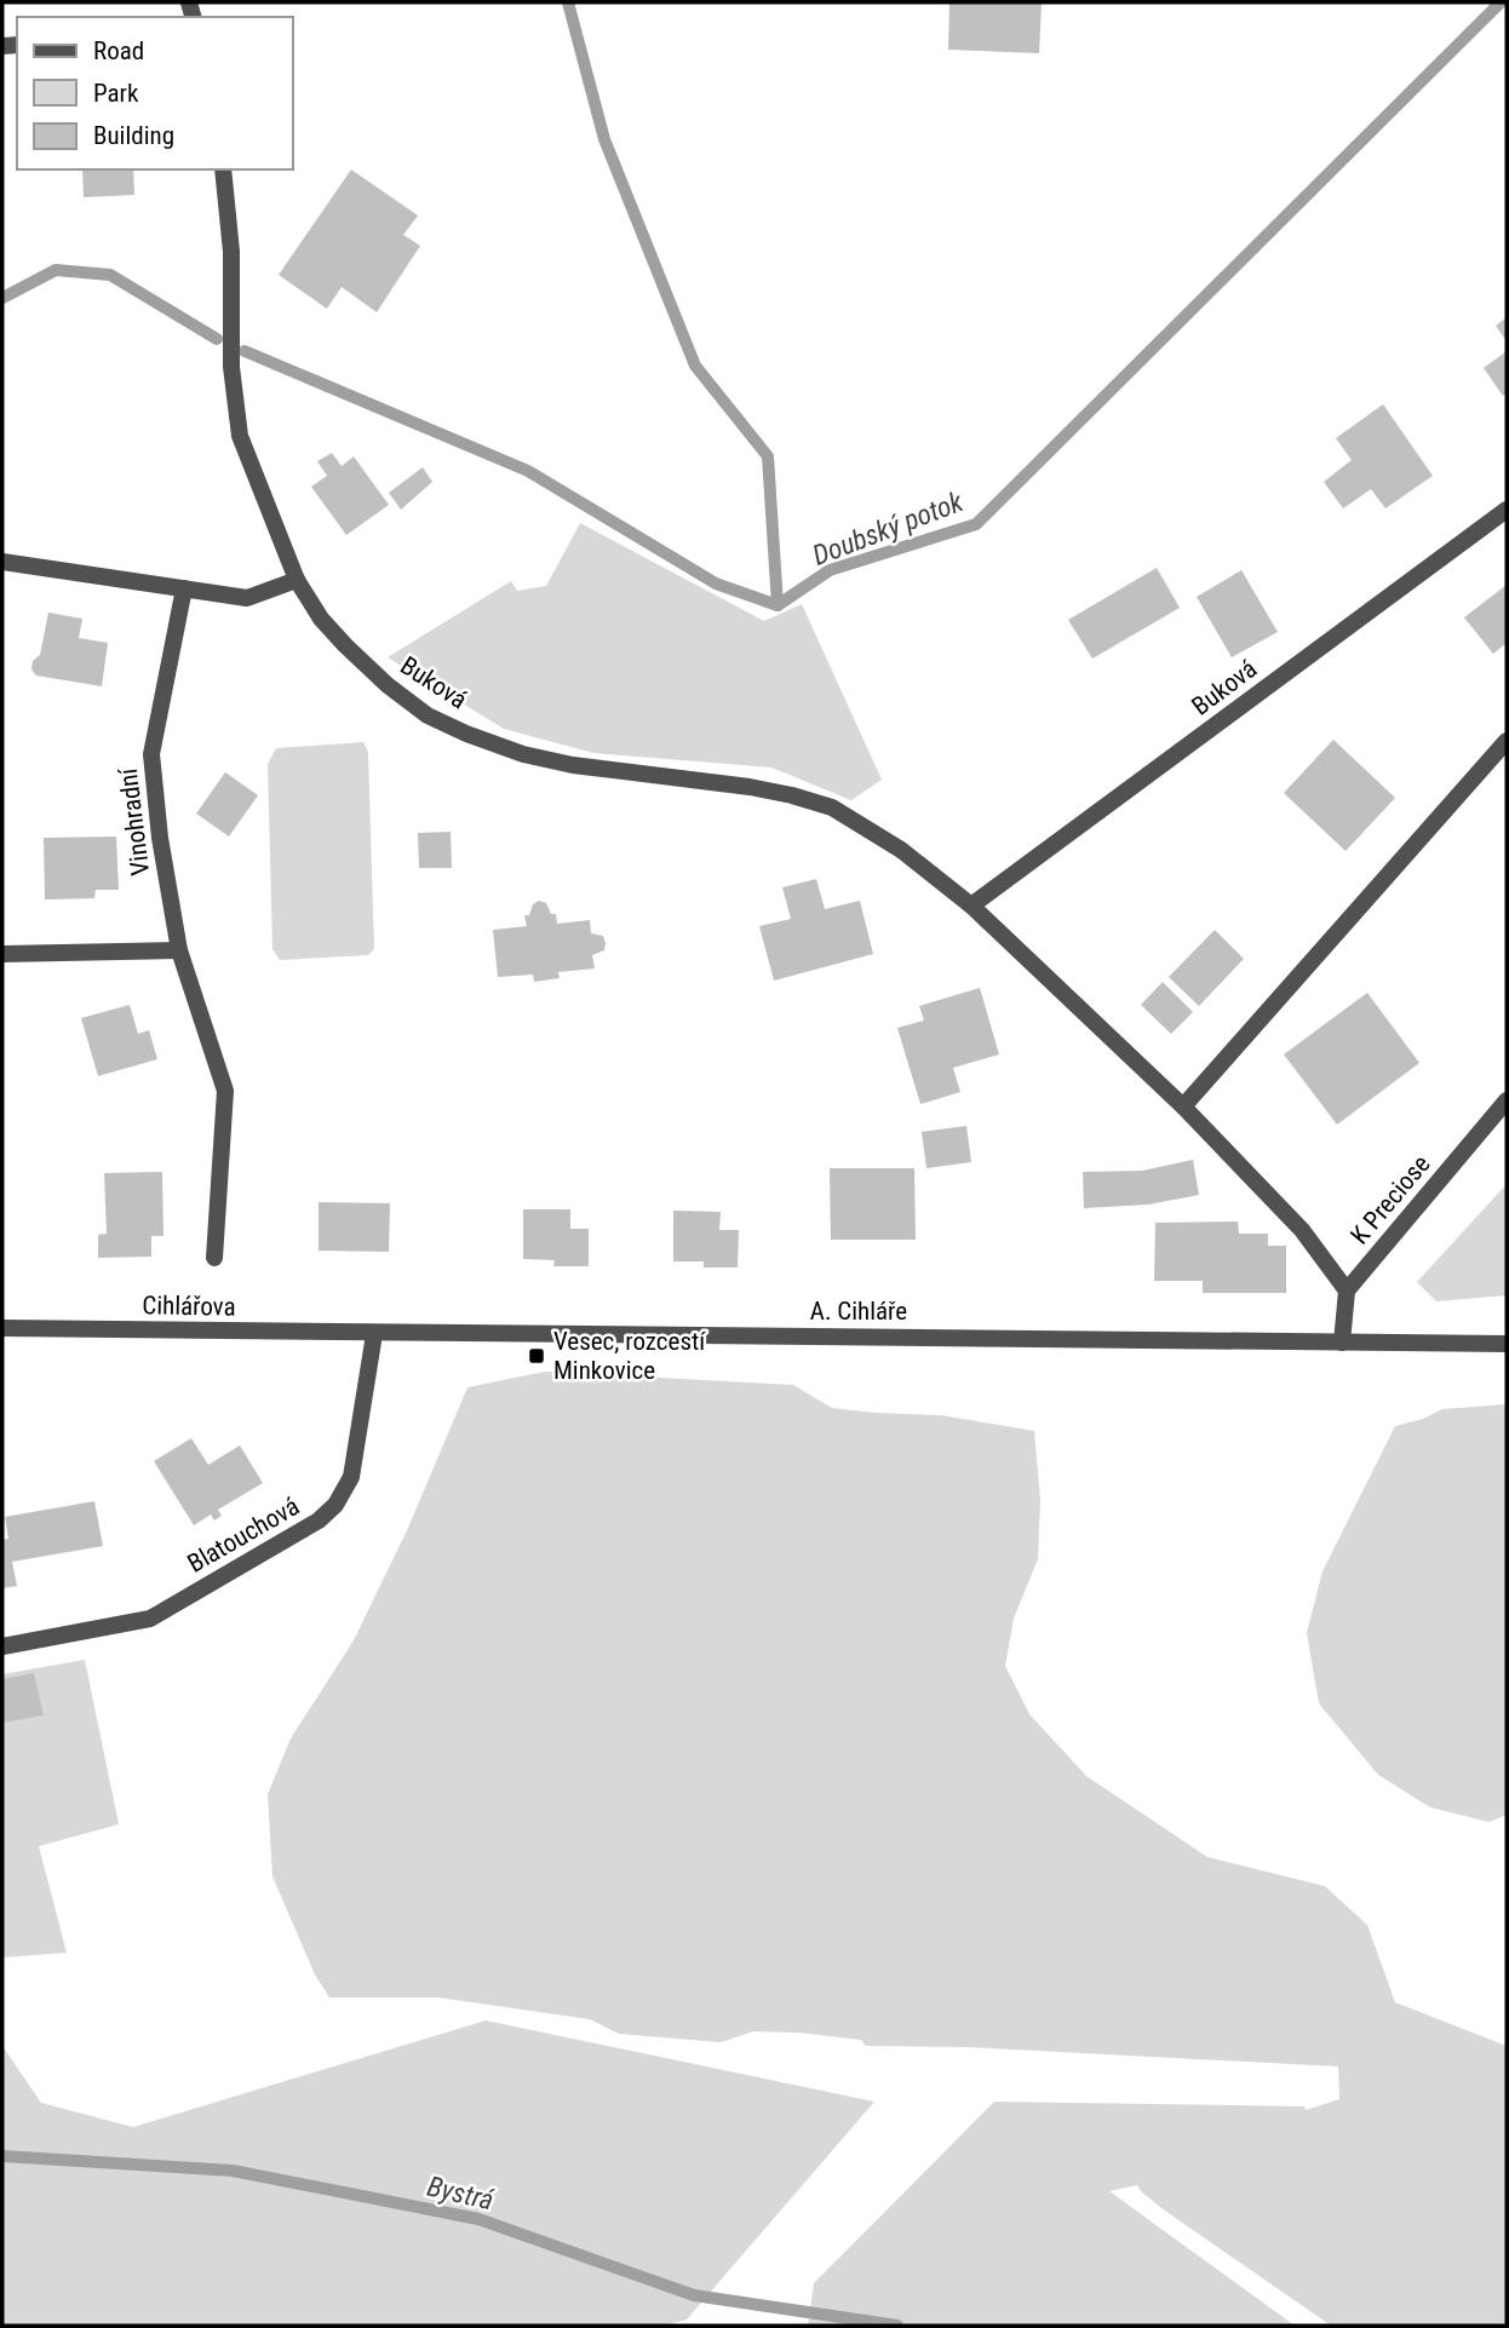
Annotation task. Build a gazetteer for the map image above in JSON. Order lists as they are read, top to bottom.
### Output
{
  "streets": {
    "street": [
      "Buková",
      "Vinohradní",
      "K Preciose",
      "Cihlářova",
      "A. Cihláře",
      "Blatouchová"
    ]
  },
  "crossings": [
    ["Buková", "K Preciose"],
    ["Cihlářova", "A. Cihláře"],
    ["Cihlářova", "Blatouchová"],
    ["A. Cihláře", "Blatouchová"]
  ],
  "water": ["Doubský potok", "Bystrá"],
  "places": {
    "transit": ["Vesec, rozcestí Minkovice"]
  },
  "legend": ["Road", "Park", "Building"]
}
